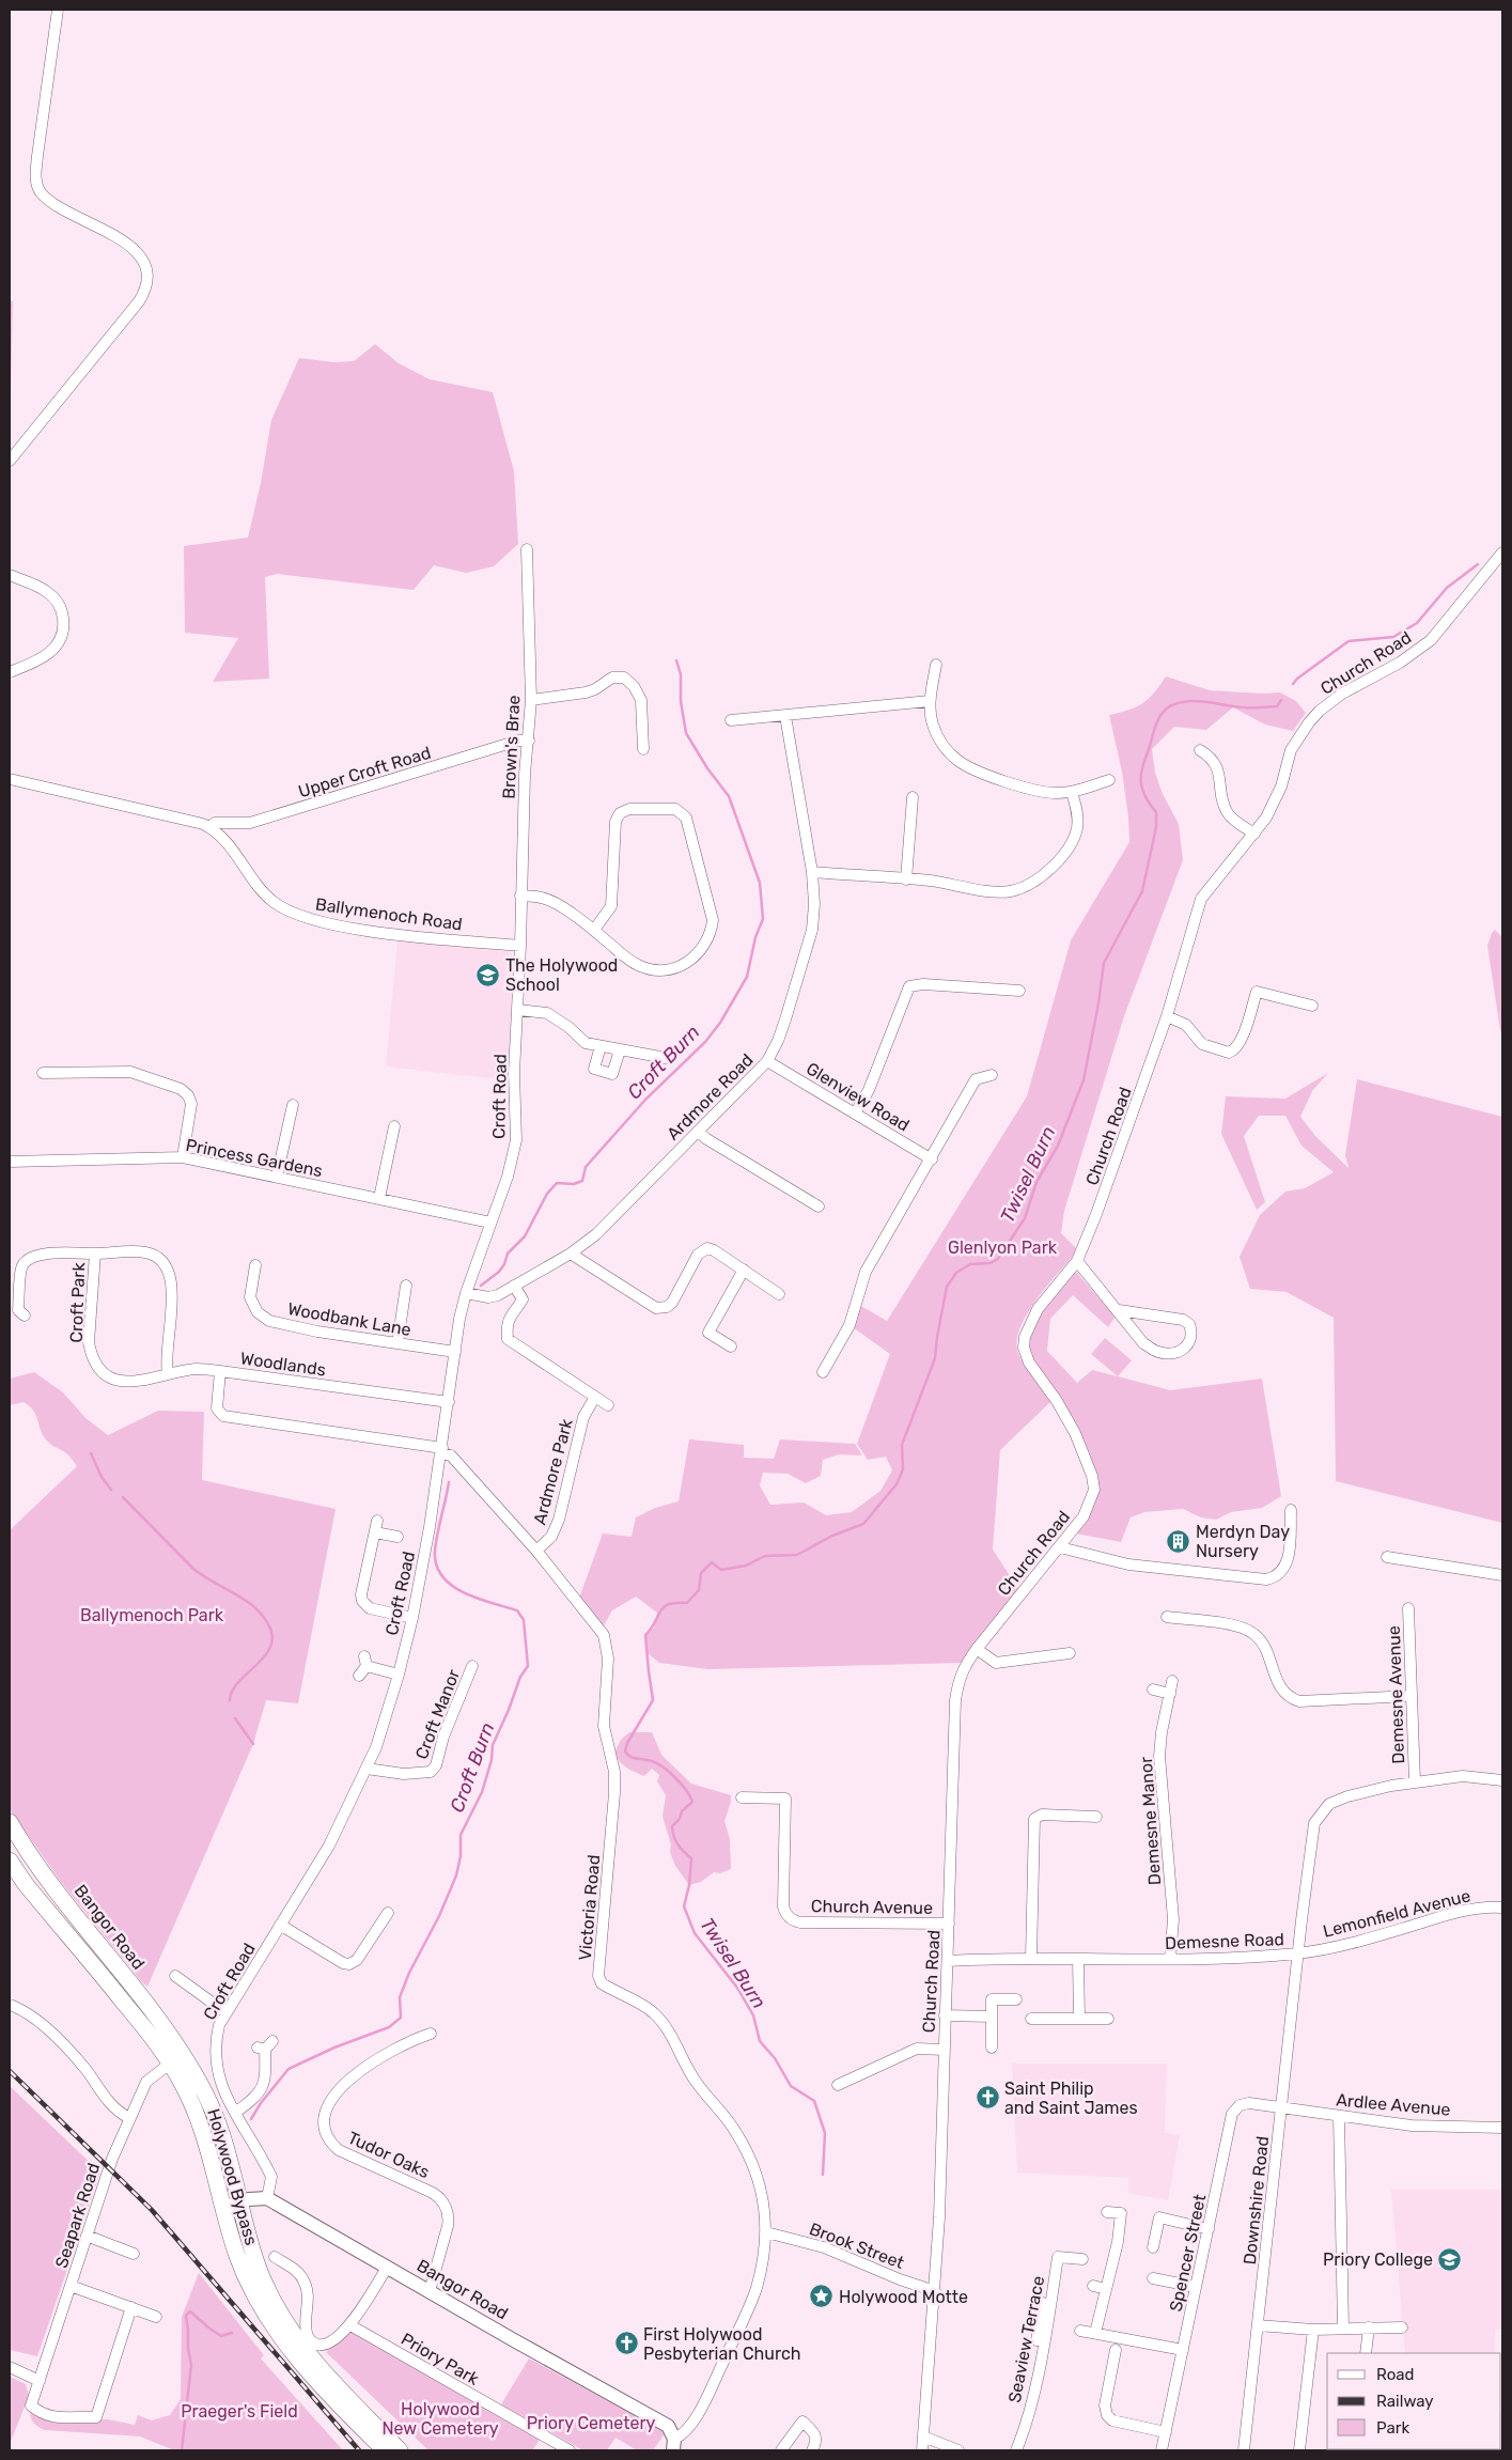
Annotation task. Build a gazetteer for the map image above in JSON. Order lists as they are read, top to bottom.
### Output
{
  "streets": {
    "highway": ["Bangor Road", "Holywood Bypass"],
    "street": [
      "Church Road",
      "Brown's Brae",
      "Upper Croft Road",
      "Ballymenoch Road",
      "Croft Road",
      "Ardmore Road",
      "Glenview Road",
      "Princess Gardens",
      "Croft Park",
      "Woodbank Lane",
      "Woodlands",
      "Ardmore Park",
      "Demesne Avenue",
      "Croft Manor",
      "Demesne Manor",
      "Church Avenue",
      "Victoria Road",
      "Lemonfield Avenue",
      "Demesne Road",
      "Ardlee Avenue",
      "Tudor Oaks",
      "Downshire Road",
      "Seapark Road",
      "Brook Street",
      "Spencer Street",
      "Seaview Terrace",
      "Priory Park"
    ]
  },
  "crossings": [
    ["Church Road", "Church Avenue"],
    ["Church Road", "Demesne Road"],
    ["Church Road", "Brook Street"],
    ["Brown's Brae", "Upper Croft Road"],
    ["Brown's Brae", "Ballymenoch Road"],
    ["Brown's Brae", "Croft Road"],
    ["Upper Croft Road", "Ballymenoch Road"],
    ["Ballymenoch Road", "Croft Road"],
    ["Croft Road", "Ardmore Road"],
    ["Croft Road", "Princess Gardens"],
    ["Croft Road", "Woodbank Lane"],
    ["Croft Road", "Woodlands"],
    ["Croft Road", "Croft Manor"],
    ["Croft Road", "Victoria Road"],
    ["Croft Road", "Bangor Road"],
    ["Ardmore Road", "Glenview Road"],
    ["Croft Park", "Woodlands"],
    ["Woodlands", "Victoria Road"],
    ["Ardmore Park", "Victoria Road"],
    ["Demesne Avenue", "Demesne Road"],
    ["Demesne Manor", "Demesne Road"],
    ["Victoria Road", "Bangor Road"],
    ["Victoria Road", "Brook Street"],
    ["Lemonfield Avenue", "Demesne Road"],
    ["Lemonfield Avenue", "Downshire Road"],
    ["Bangor Road", "Tudor Oaks"],
    ["Bangor Road", "Holywood Bypass"],
    ["Bangor Road", "Seapark Road"],
    ["Demesne Road", "Downshire Road"],
    ["Ardlee Avenue", "Downshire Road"],
    ["Ardlee Avenue", "Spencer Street"],
    ["Holywood Bypass", "Seapark Road"],
    ["Downshire Road", "Spencer Street"]
  ],
  "water": ["Croft Burn", "Twisel Burn"],
  "parks": [
    "Glenlyon Park",
    "Ballymenoch Park",
    "Holywood New Cemetery",
    "Praeger's Field",
    "Priory Cemetery"
  ],
  "places": {
    "school or university": ["The Holywood School", "Priory College"],
    "building": ["Merdyn Day Nursery"],
    "church": ["Saint Philip and Saint James", "First Holywood Pesbyterian Church"],
    "place": ["Holywood Motte"]
  },
  "legend": ["Road", "Railway", "Park"]
}
